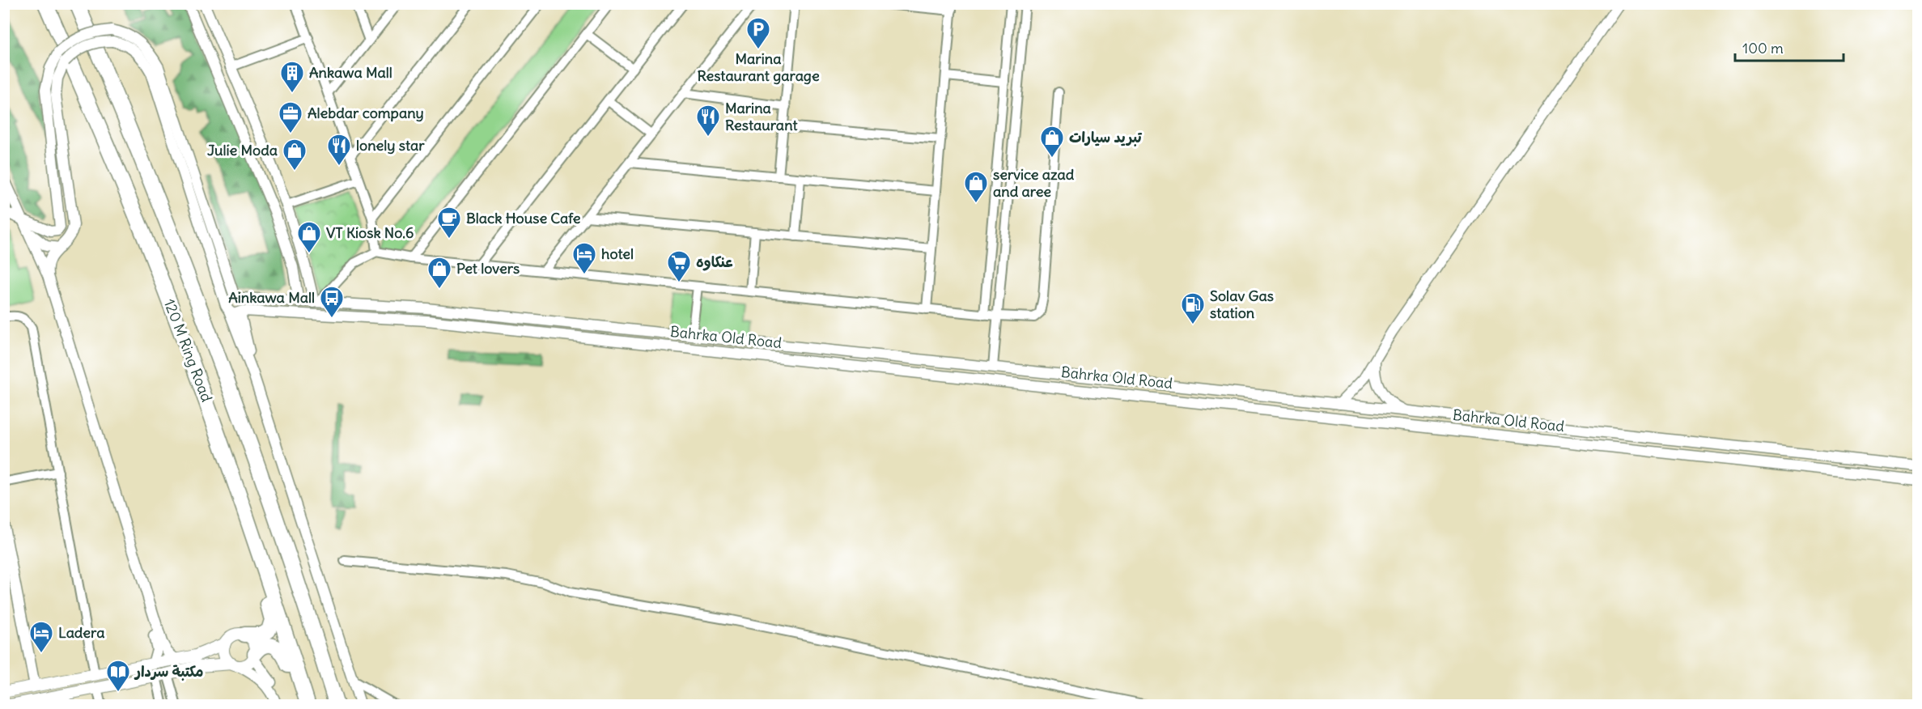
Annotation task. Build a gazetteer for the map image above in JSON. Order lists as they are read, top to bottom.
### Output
{
  "streets": {
    "highway": ["120 M Ring Road"],
    "street": ["Bahrka Old Road"]
  },
  "places": {
    "parking": ["Marina Restaurant garage"],
    "building": ["Ankawa Mall"],
    "office": ["Alebdar company"],
    "restaurant": ["Marina Restaurant", "lonely star"],
    "shop": [
      "تبريد سيارات",
      "Julie Moda",
      "service azad and aree",
      "VT Kiosk No.6",
      "Pet lovers"
    ],
    "cafe": ["Black House Cafe"],
    "hotel": ["hotel", "Ladera"],
    "supermarket": ["عنكاوه"],
    "bus stop": ["Ainkawa Mall"],
    "fuel station": ["Solav Gas station"],
    "library": ["مكتبة سردار"]
  },
  "scale_bar": "100 m"
}
